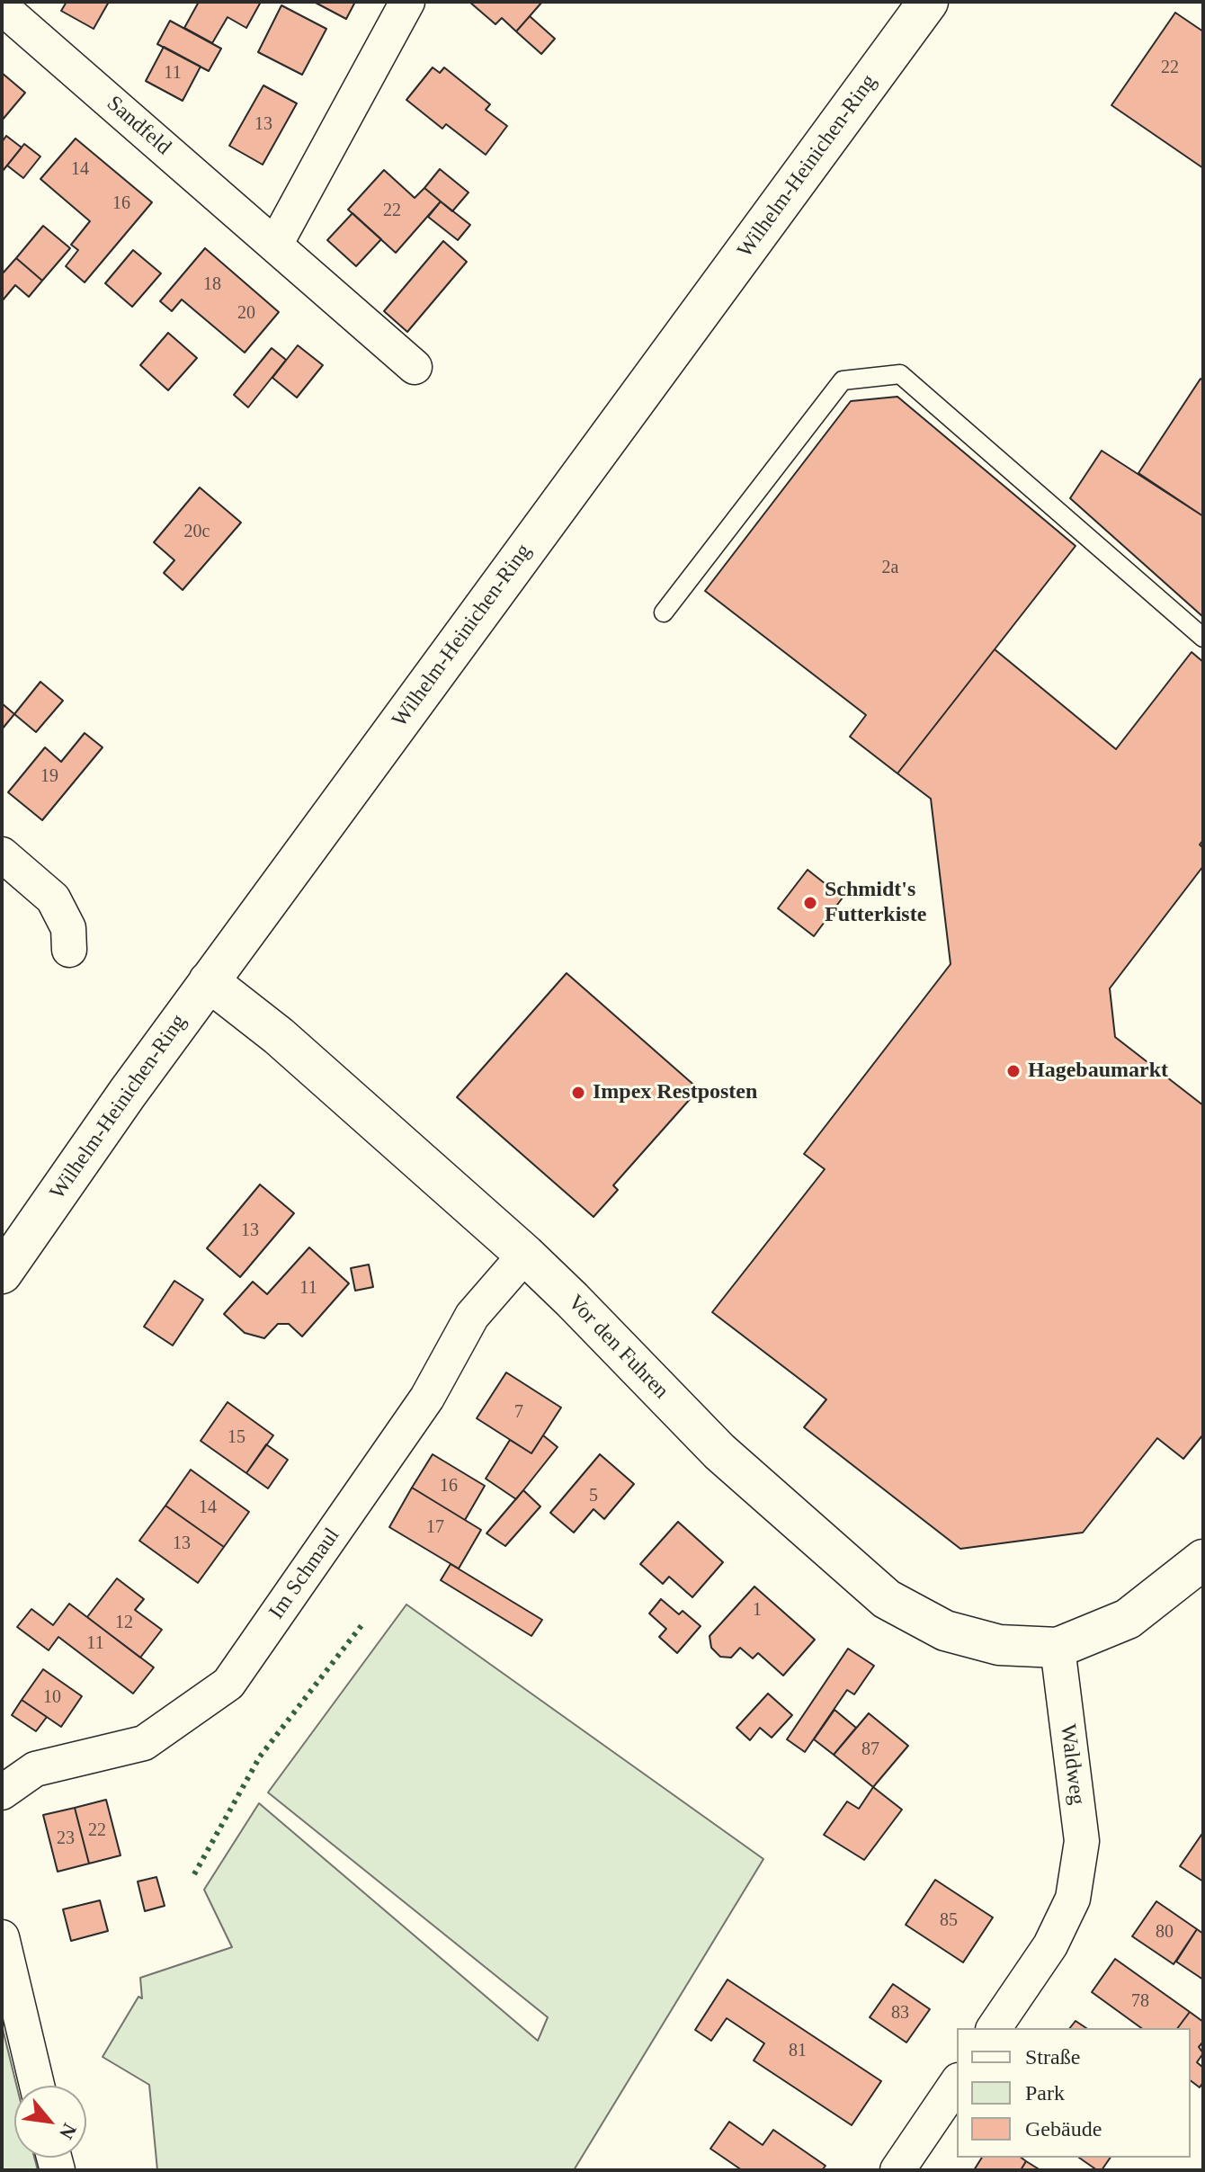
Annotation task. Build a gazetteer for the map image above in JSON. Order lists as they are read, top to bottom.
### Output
{
  "streets": {
    "main road": ["Wilhelm-Heinichen-Ring", "Vor den Fuhren"],
    "street": ["Sandfeld", "Im Schmaul", "Waldweg"]
  },
  "crossings": [
    ["Wilhelm-Heinichen-Ring", "Vor den Fuhren"],
    ["Vor den Fuhren", "Im Schmaul"],
    ["Vor den Fuhren", "Waldweg"]
  ],
  "places": ["Schmidt's Futterkiste", "Hagebaumarkt", "Impex Restposten"],
  "house_numbers": [
    "22",
    "11",
    "13",
    "14",
    "16",
    "22",
    "18",
    "20",
    "20c",
    "2a",
    "19",
    "13",
    "11",
    "7",
    "15",
    "16",
    "5",
    "14",
    "17",
    "13",
    "1",
    "12",
    "11",
    "10",
    "87",
    "22",
    "23",
    "85",
    "80",
    "78",
    "83",
    "81"
  ],
  "legend": ["Straße", "Park", "Gebäude"],
  "north": "bottom right"
}
